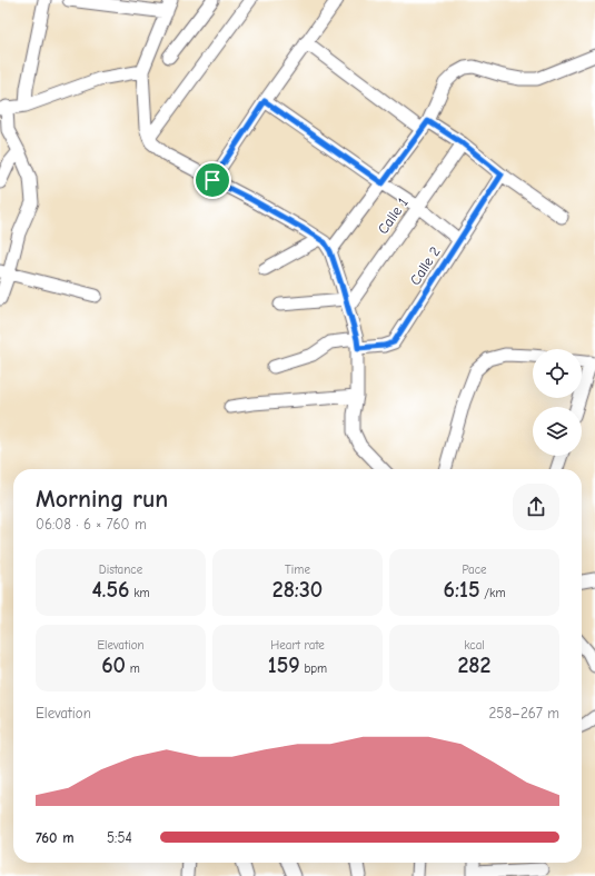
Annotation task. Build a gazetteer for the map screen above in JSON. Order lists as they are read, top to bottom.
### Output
{
  "streets": {
    "street": ["Calle 1", "Calle 2"]
  },
  "page": {
    "heading": ["Morning run", "06:08 · 6 × 760 m"],
    "stats": [
      ["Distance", "4.56 km"],
      ["Time", "28:30"],
      ["Pace", "6:15 /km"],
      ["Elevation", "60 m"],
      ["Heart rate", "159 bpm"],
      ["kcal", "282"]
    ],
    "chart": ["Elevation", "258–267 m"],
    "list": [
      {
        "name": "760 m",
        "note": "5:54"
      }
    ]
  }
}
